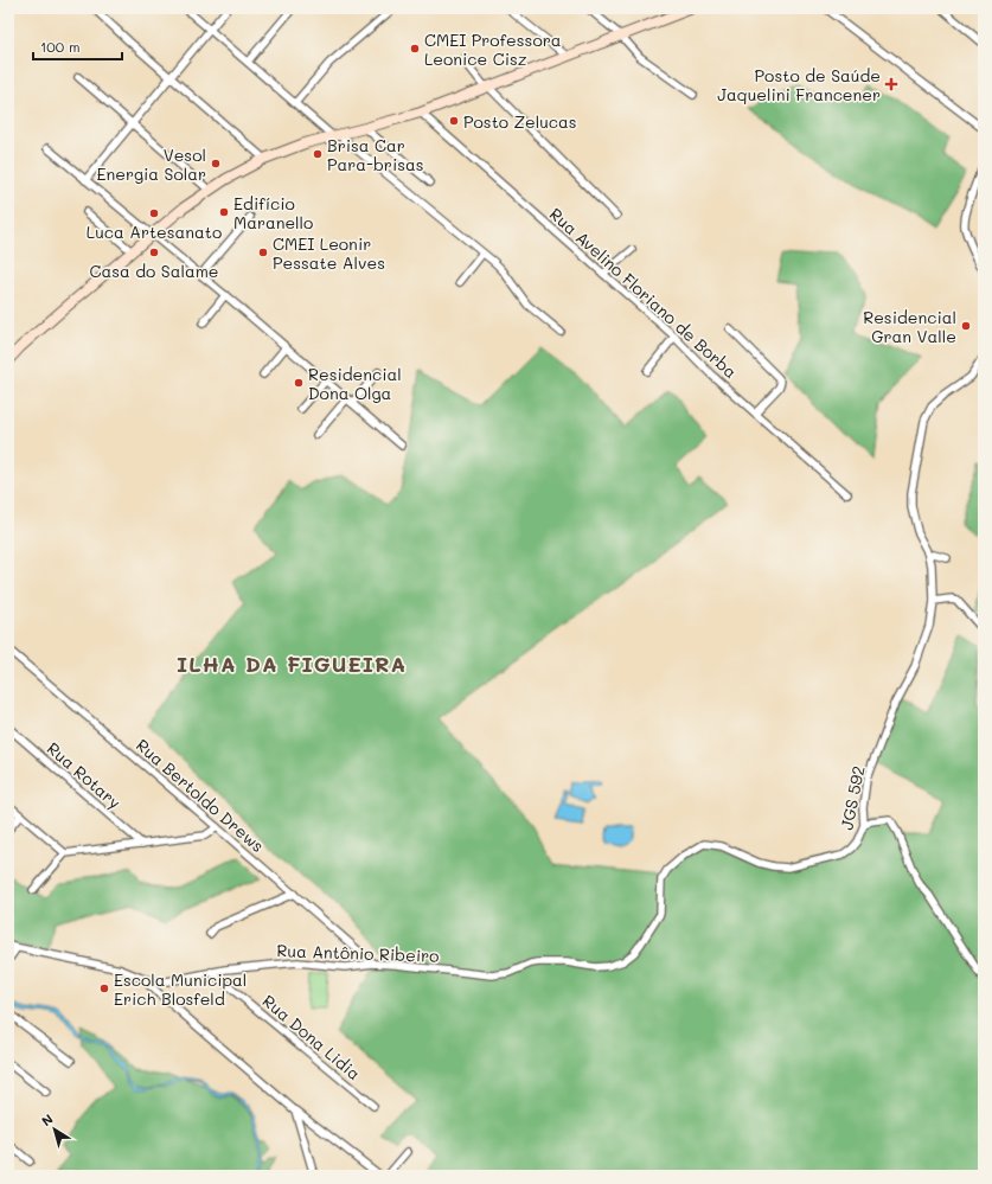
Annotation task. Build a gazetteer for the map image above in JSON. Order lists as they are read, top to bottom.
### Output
{
  "streets": {
    "street": [
      "Rua Avelino Floriano de Borba",
      "Rua Rotary",
      "Rua Bertoldo Drews",
      "JGS 592",
      "Rua Antônio Ribeiro",
      "Rua Dona Lidia"
    ]
  },
  "crossings": [
    ["Rua Bertoldo Drews", "Rua Antônio Ribeiro"],
    ["JGS 592", "Rua Antônio Ribeiro"],
    ["Rua Antônio Ribeiro", "Rua Dona Lidia"]
  ],
  "districts": ["ILHA DA FIGUEIRA"],
  "places": {
    "other": [
      "CMEI Professora Leonice Cisz",
      "Posto Zelucas",
      "Brisa Car Para-brisas",
      "Vesol Energia Solar",
      "Edifício Maranello",
      "Luca Artesanato",
      "Casa do Salame",
      "CMEI Leonir Pessate Alves",
      "Residencial Gran Valle",
      "Residencial Dona Olga",
      "Escola Municipal Erich Blosfeld"
    ],
    "health": ["Posto de Saúde Jaquelini Francener"]
  },
  "scale_bar": "100 m",
  "north": "top left"
}
